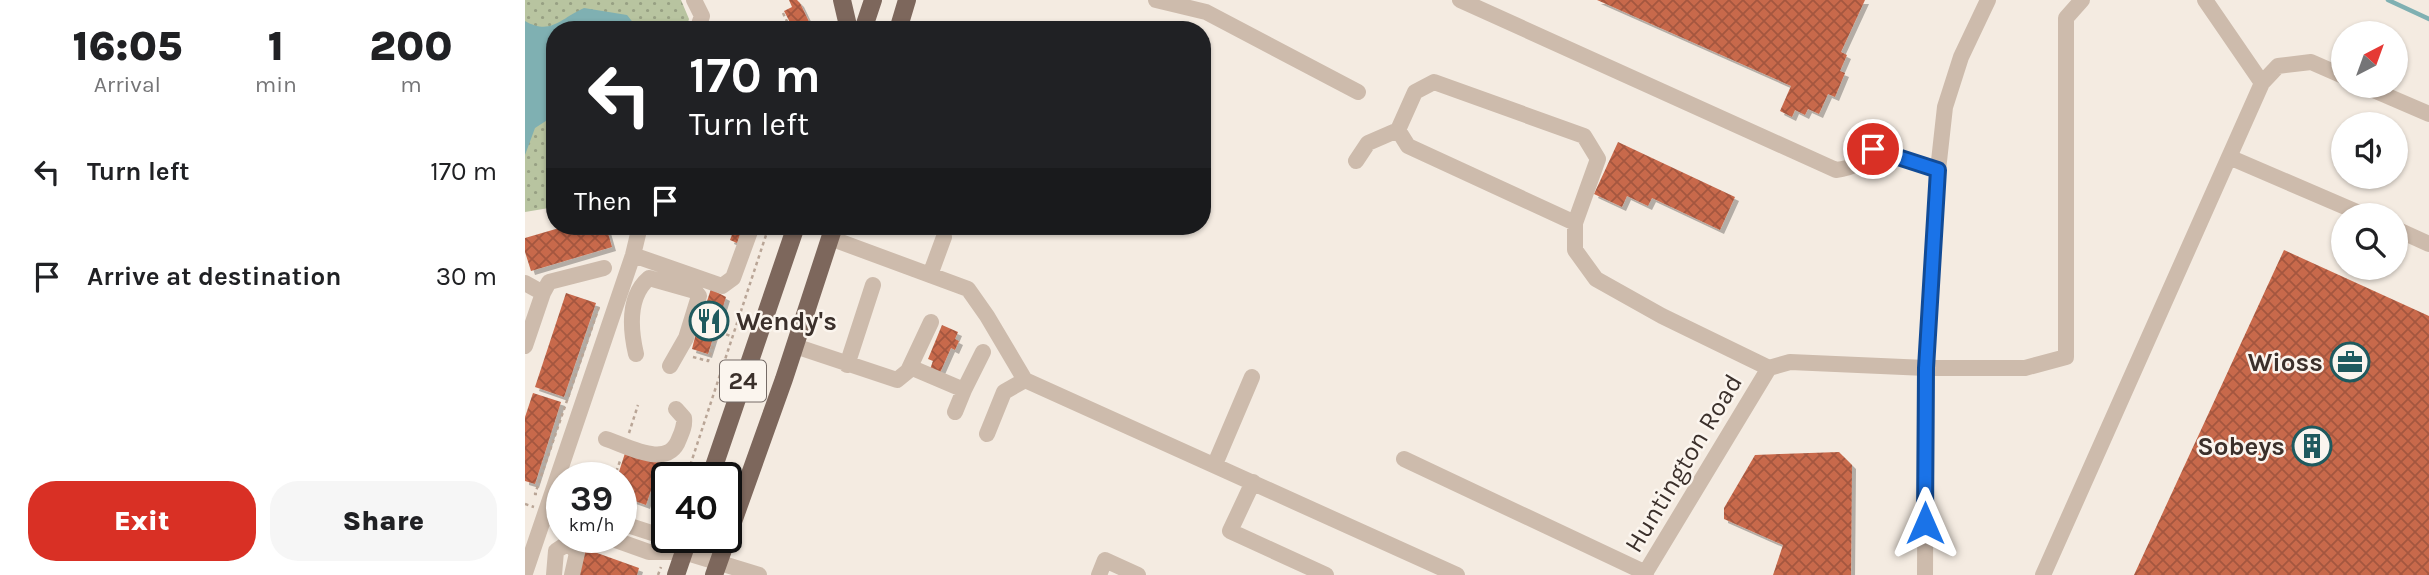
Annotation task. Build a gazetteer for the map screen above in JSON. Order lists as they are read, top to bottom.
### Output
{
  "streets": {
    "main road": ["24"],
    "street": ["Huntington Road"]
  },
  "places": {
    "restaurant": ["Wendy's"],
    "office": ["Wioss"],
    "building": ["Sobeys"]
  },
  "north": "top right",
  "page": {
    "eta": [
      "16:05",
      "Arrival",
      "1",
      "min",
      "200",
      "m"
    ],
    "turn": ["170 m", "Turn left"],
    "list": [
      {
        "name": "Turn left",
        "value": "170 m"
      },
      {
        "name": "Arrive at destination",
        "value": "30 m"
      }
    ],
    "then": "Then",
    "speed": "39 km/h",
    "limit": "40",
    "buttons": ["Exit", "Share"]
  }
}
